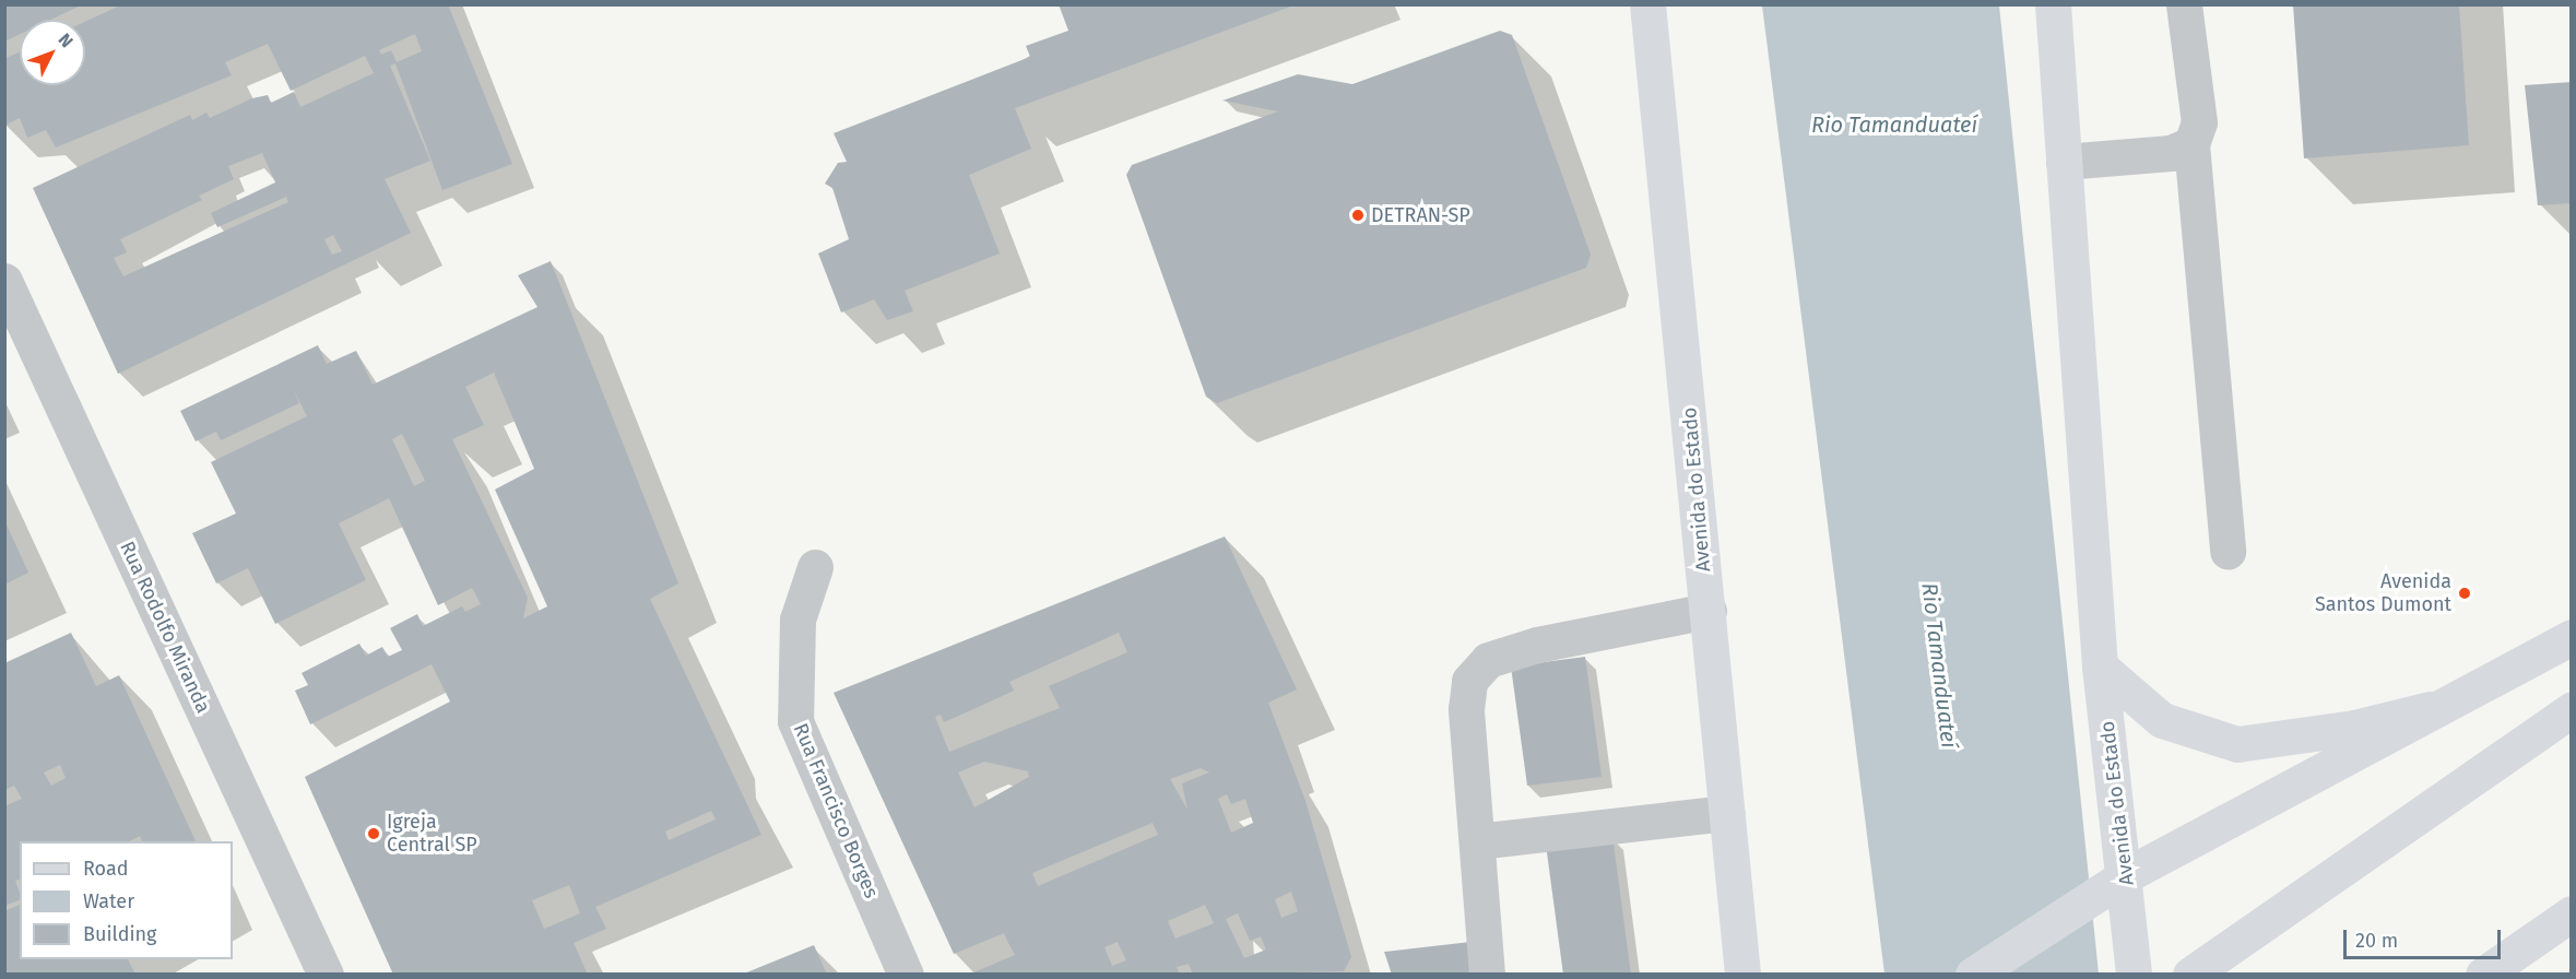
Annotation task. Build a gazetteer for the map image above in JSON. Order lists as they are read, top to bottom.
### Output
{
  "streets": {
    "main road": ["Avenida do Estado"],
    "street": ["Rua Rodolfo Miranda", "Rua Francisco Borges"]
  },
  "water": ["Rio Tamanduateí"],
  "places": ["DETRAN-SP", "Avenida Santos Dumont", "Igreja Central SP"],
  "legend": ["Road", "Water", "Building"],
  "scale_bar": "20 m",
  "north": "top right"
}
